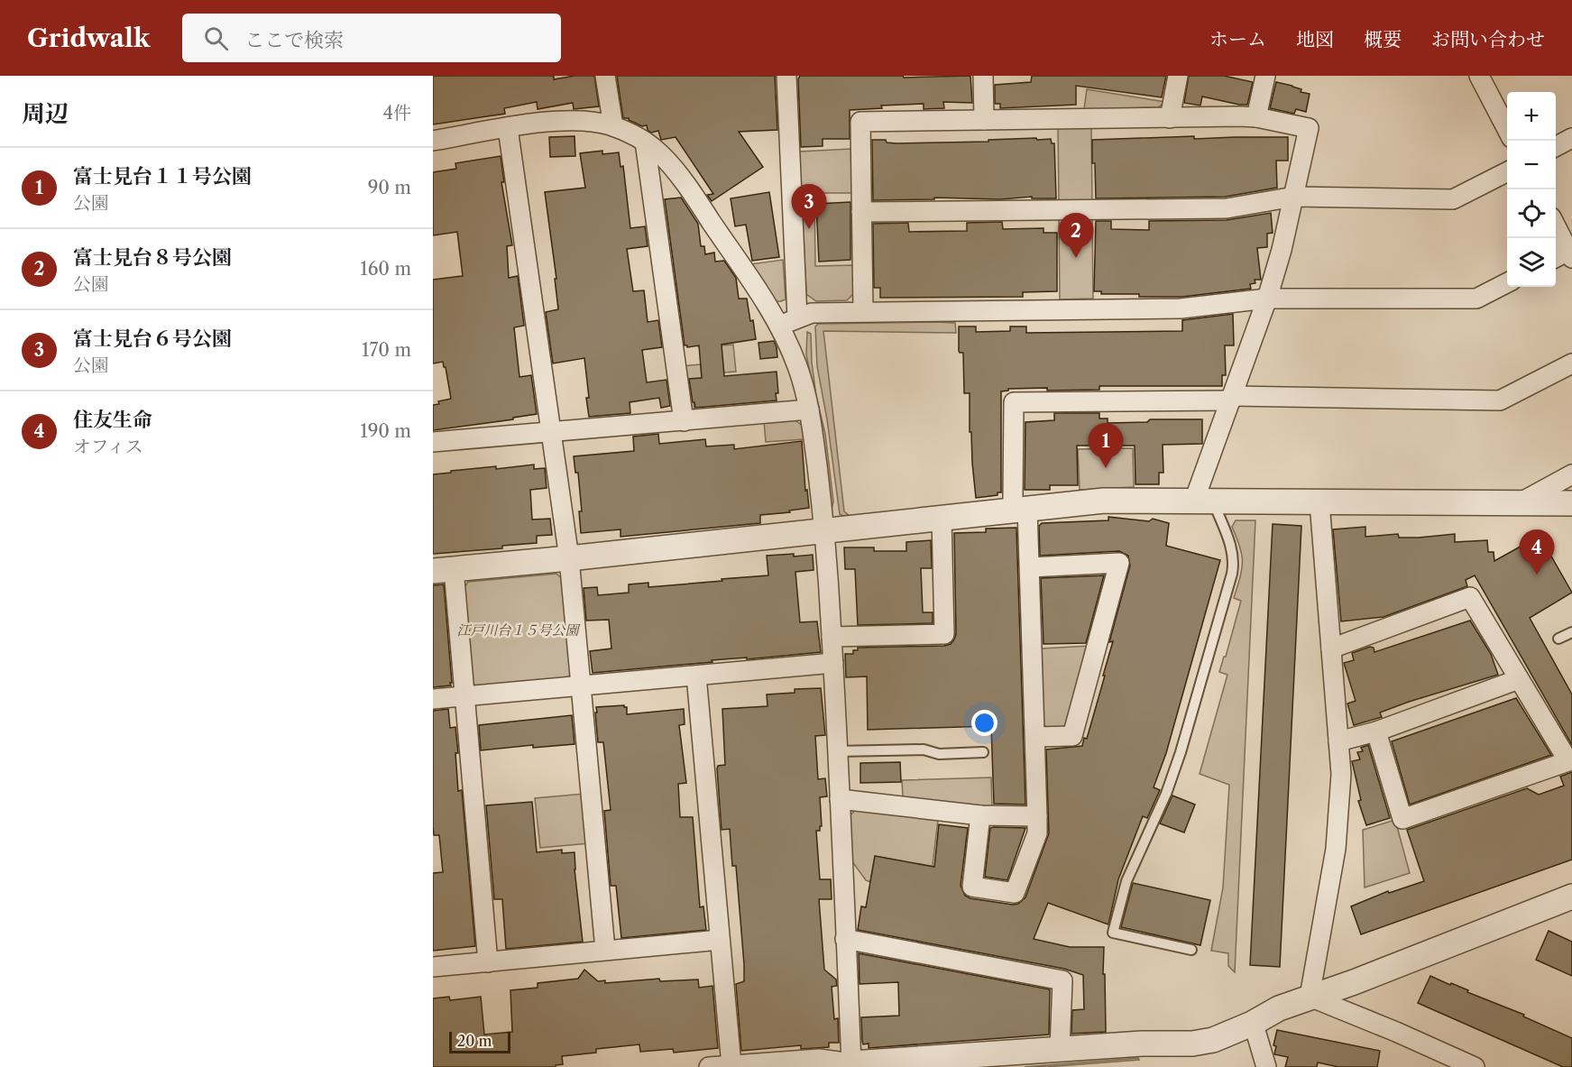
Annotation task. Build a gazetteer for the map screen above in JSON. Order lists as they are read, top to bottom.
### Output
{
  "parks": ["江戸川台１５号公園"],
  "scale_bar": "20 m",
  "page": {
    "header": "Gridwalk",
    "search": "ここで検索",
    "nav": [
      "ホーム",
      "地図",
      "概要",
      "お問い合わせ"
    ],
    "heading": ["周辺", "4件"],
    "map_buttons": ["+", "−"],
    "list": [
      {
        "mark": "1",
        "name": "富士見台１１号公園",
        "note": "公園",
        "value": "90 m"
      },
      {
        "mark": "2",
        "name": "富士見台８号公園",
        "note": "公園",
        "value": "160 m"
      },
      {
        "mark": "3",
        "name": "富士見台６号公園",
        "note": "公園",
        "value": "170 m"
      },
      {
        "mark": "4",
        "name": "住友生命",
        "note": "オフィス",
        "value": "190 m"
      }
    ],
    "pins": [
      "3",
      "2",
      "1",
      "4"
    ],
    "scale": "20 m"
  }
}
